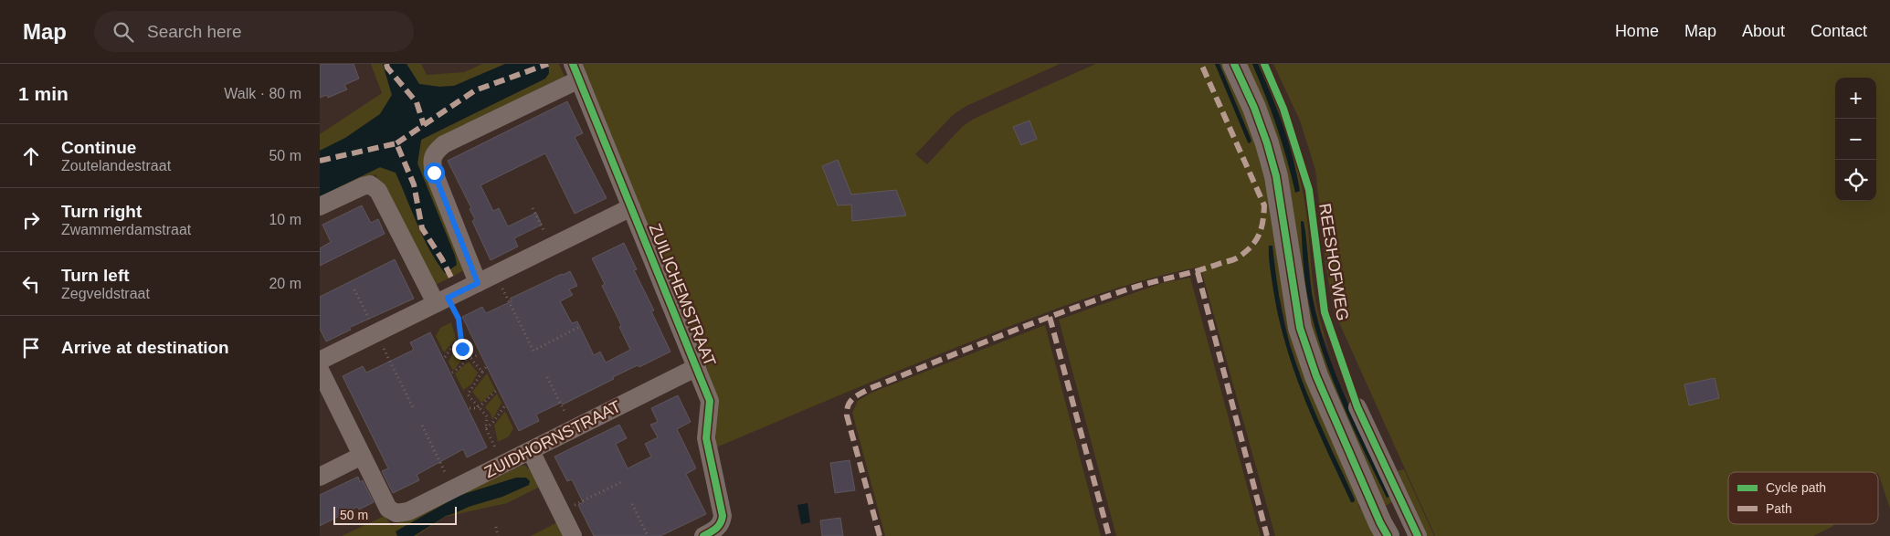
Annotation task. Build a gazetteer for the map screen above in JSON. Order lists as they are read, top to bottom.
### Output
{
  "streets": {
    "street": ["ZUILICHEMSTRAAT", "ZUIDHORNSTRAAT"],
    "cycle path": ["REESHOFWEG"]
  },
  "crossings": [
    ["ZUILICHEMSTRAAT", "ZUIDHORNSTRAAT"]
  ],
  "legend": ["Cycle path", "Path"],
  "scale_bar": "50 m",
  "page": {
    "header": "Map",
    "search": "Search here",
    "nav": [
      "Home",
      "Map",
      "About",
      "Contact"
    ],
    "heading": ["1 min", "Walk · 80 m"],
    "map_buttons": ["+", "−"],
    "list": [
      ["Continue", "Zoutelandestraat", "50 m"],
      ["Turn right", "Zwammerdamstraat", "10 m"],
      ["Turn left", "Zegveldstraat", "20 m"],
      "Arrive at destination"
    ],
    "scale": "50 m"
  }
}
